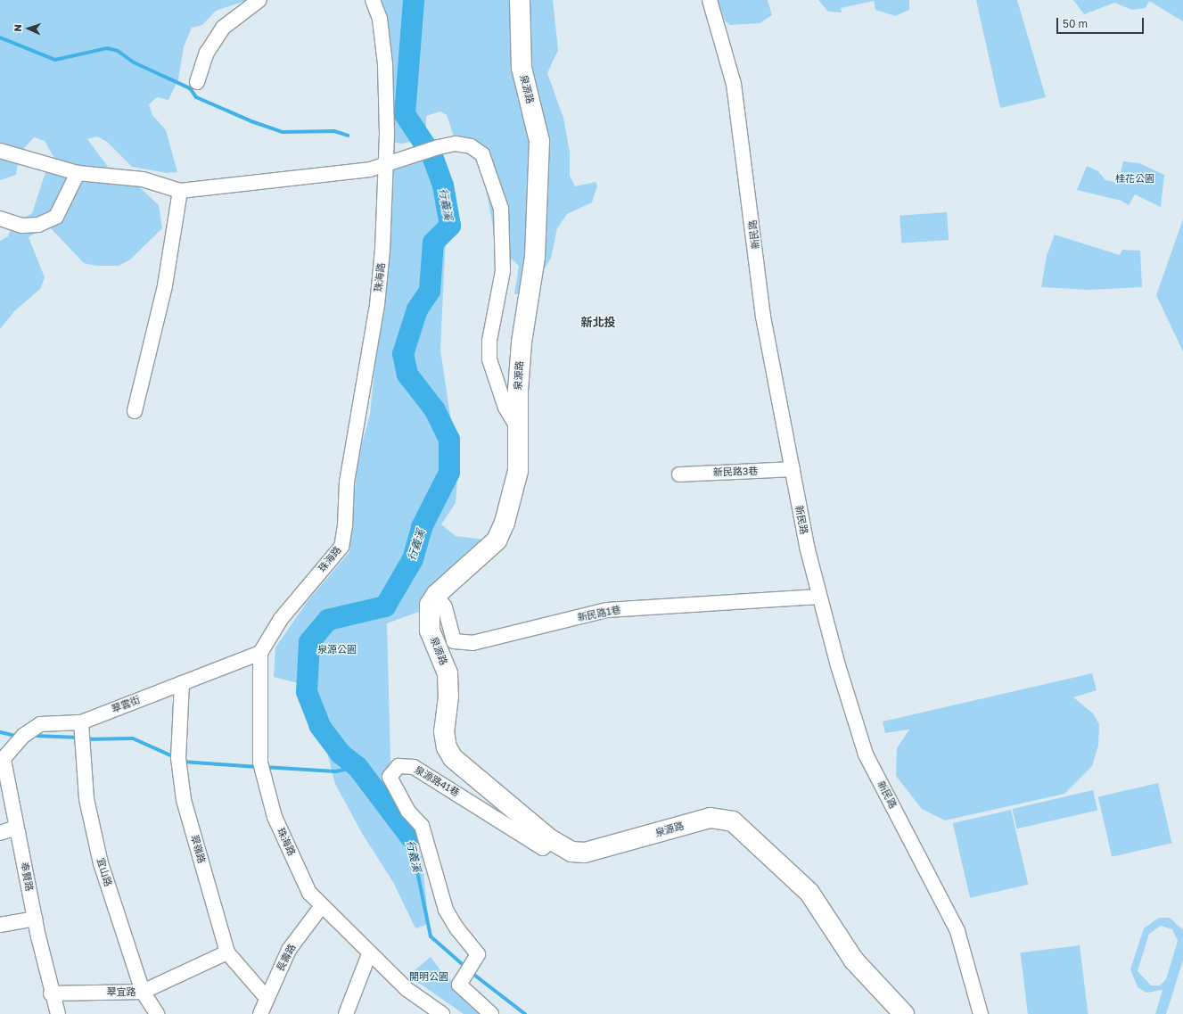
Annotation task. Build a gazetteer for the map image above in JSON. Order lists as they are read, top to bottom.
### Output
{
  "streets": {
    "street": [
      "泉源路",
      "新民路",
      "珠海路",
      "新民路3巷",
      "新民路1巷",
      "翠雲街",
      "泉源路41巷",
      "翠嶺路",
      "宜山路",
      "奉賢路",
      "長壽路",
      "翠宜路"
    ]
  },
  "crossings": [
    ["泉源路", "新民路1巷"],
    ["泉源路", "泉源路41巷"],
    ["新民路", "新民路3巷"],
    ["新民路", "新民路1巷"],
    ["珠海路", "翠雲街"],
    ["珠海路", "長壽路"],
    ["翠雲街", "翠嶺路"],
    ["翠雲街", "宜山路"],
    ["翠雲街", "奉賢路"],
    ["翠嶺路", "長壽路"],
    ["翠嶺路", "翠宜路"],
    ["宜山路", "翠宜路"],
    ["奉賢路", "翠宜路"]
  ],
  "districts": ["新北投"],
  "water": ["行義溪"],
  "parks": ["桂花公園", "泉源公園", "開明公園"],
  "scale_bar": "50 m",
  "north": "left"
}
